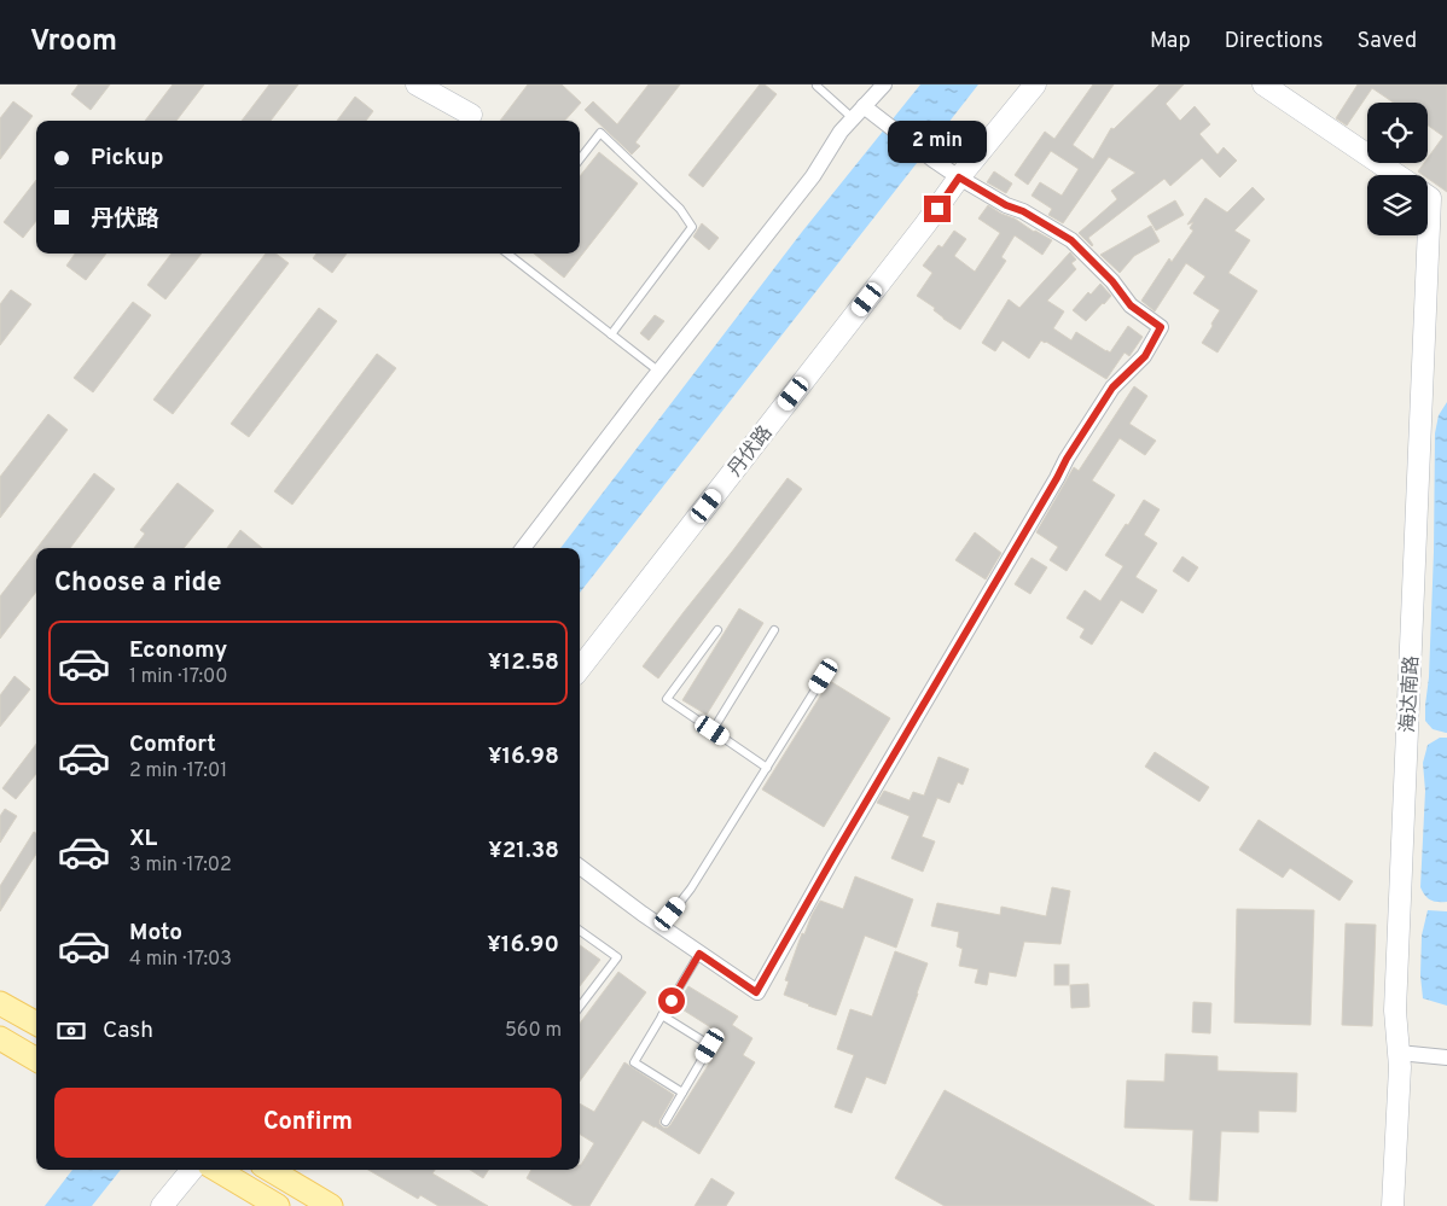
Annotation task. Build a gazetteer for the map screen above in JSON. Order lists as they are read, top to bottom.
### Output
{
  "streets": {
    "street": ["丹伏路", "海达南路"]
  },
  "page": {
    "header": "Vroom",
    "nav": ["Map", "Directions", "Saved"],
    "bubble": "2 min",
    "banner": ["Pickup", "丹伏路"],
    "heading": "Choose a ride",
    "list": [
      {
        "name": "Economy",
        "note": "1 min · 17:00",
        "value": "¥12.58"
      },
      {
        "name": "Comfort",
        "note": "2 min · 17:01",
        "value": "¥16.98"
      },
      {
        "name": "XL",
        "note": "3 min · 17:02",
        "value": "¥21.38"
      },
      {
        "name": "Moto",
        "note": "4 min · 17:03",
        "value": "¥16.90"
      }
    ],
    "pay": ["Cash", "560 m"],
    "buttons": "Confirm"
  }
}
